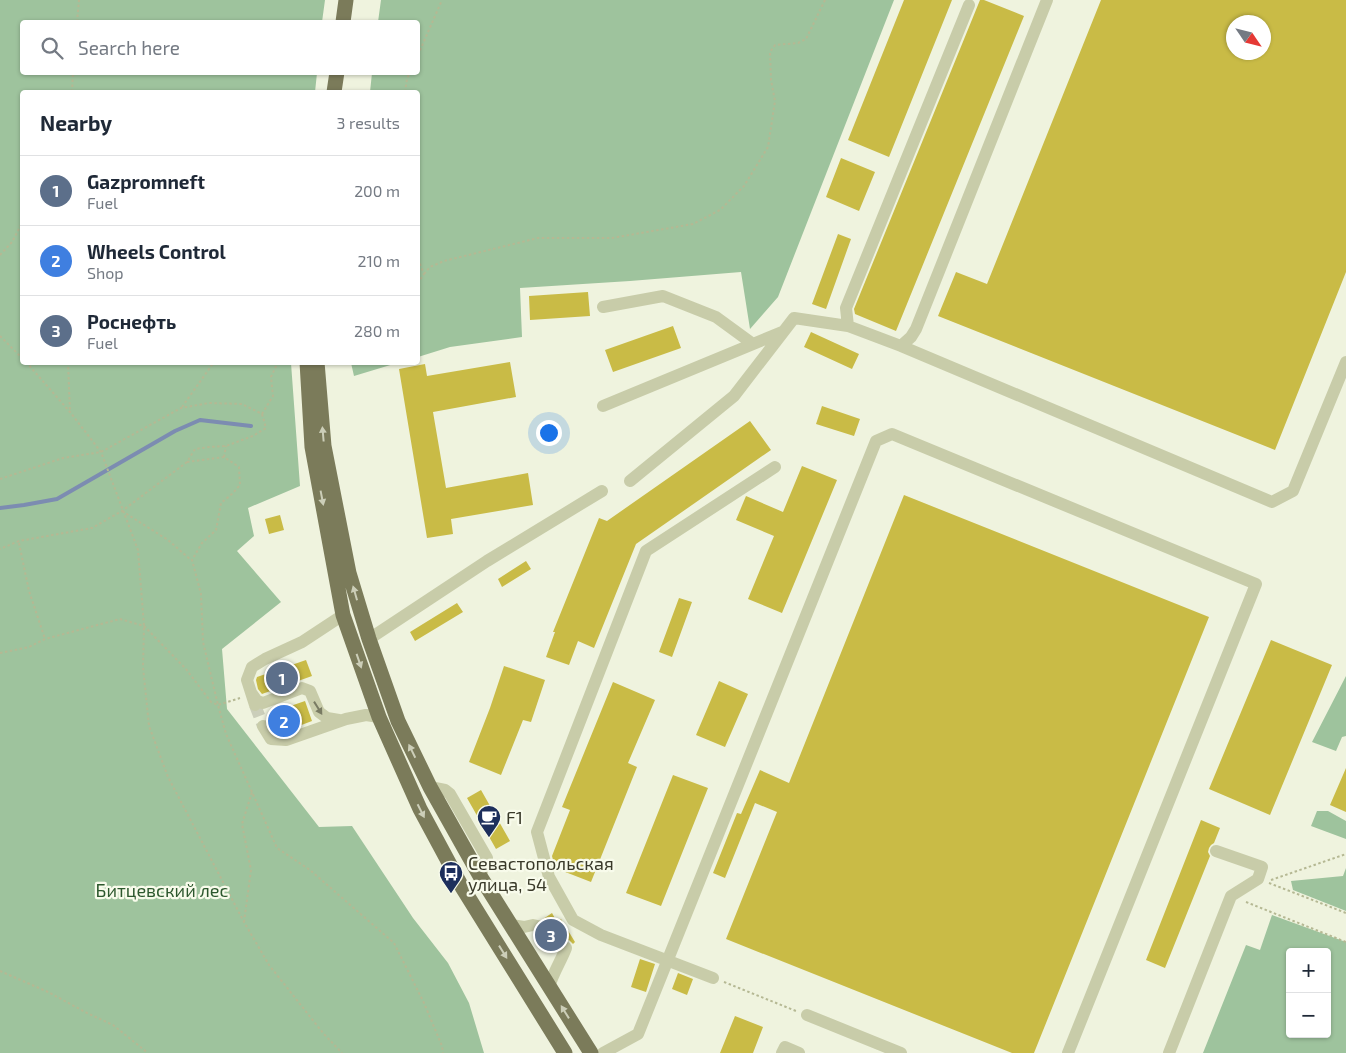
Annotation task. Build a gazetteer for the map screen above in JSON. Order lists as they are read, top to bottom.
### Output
{
  "parks": ["Битцевский лес"],
  "places": {
    "cafe": ["F1"],
    "bus stop": ["Севастопольская улица, 54"]
  },
  "north": "bottom right",
  "page": {
    "search": "Search here",
    "heading": ["Nearby", "3 results"],
    "list": [
      {
        "mark": "1",
        "name": "Gazpromneft",
        "note": "Fuel",
        "value": "200 m"
      },
      {
        "mark": "2",
        "name": "Wheels Control",
        "note": "Shop",
        "value": "210 m"
      },
      {
        "mark": "3",
        "name": "Роснефть",
        "note": "Fuel",
        "value": "280 m"
      }
    ],
    "pins": ["1", "2", "3"],
    "map_buttons": ["+", "−"]
  }
}
